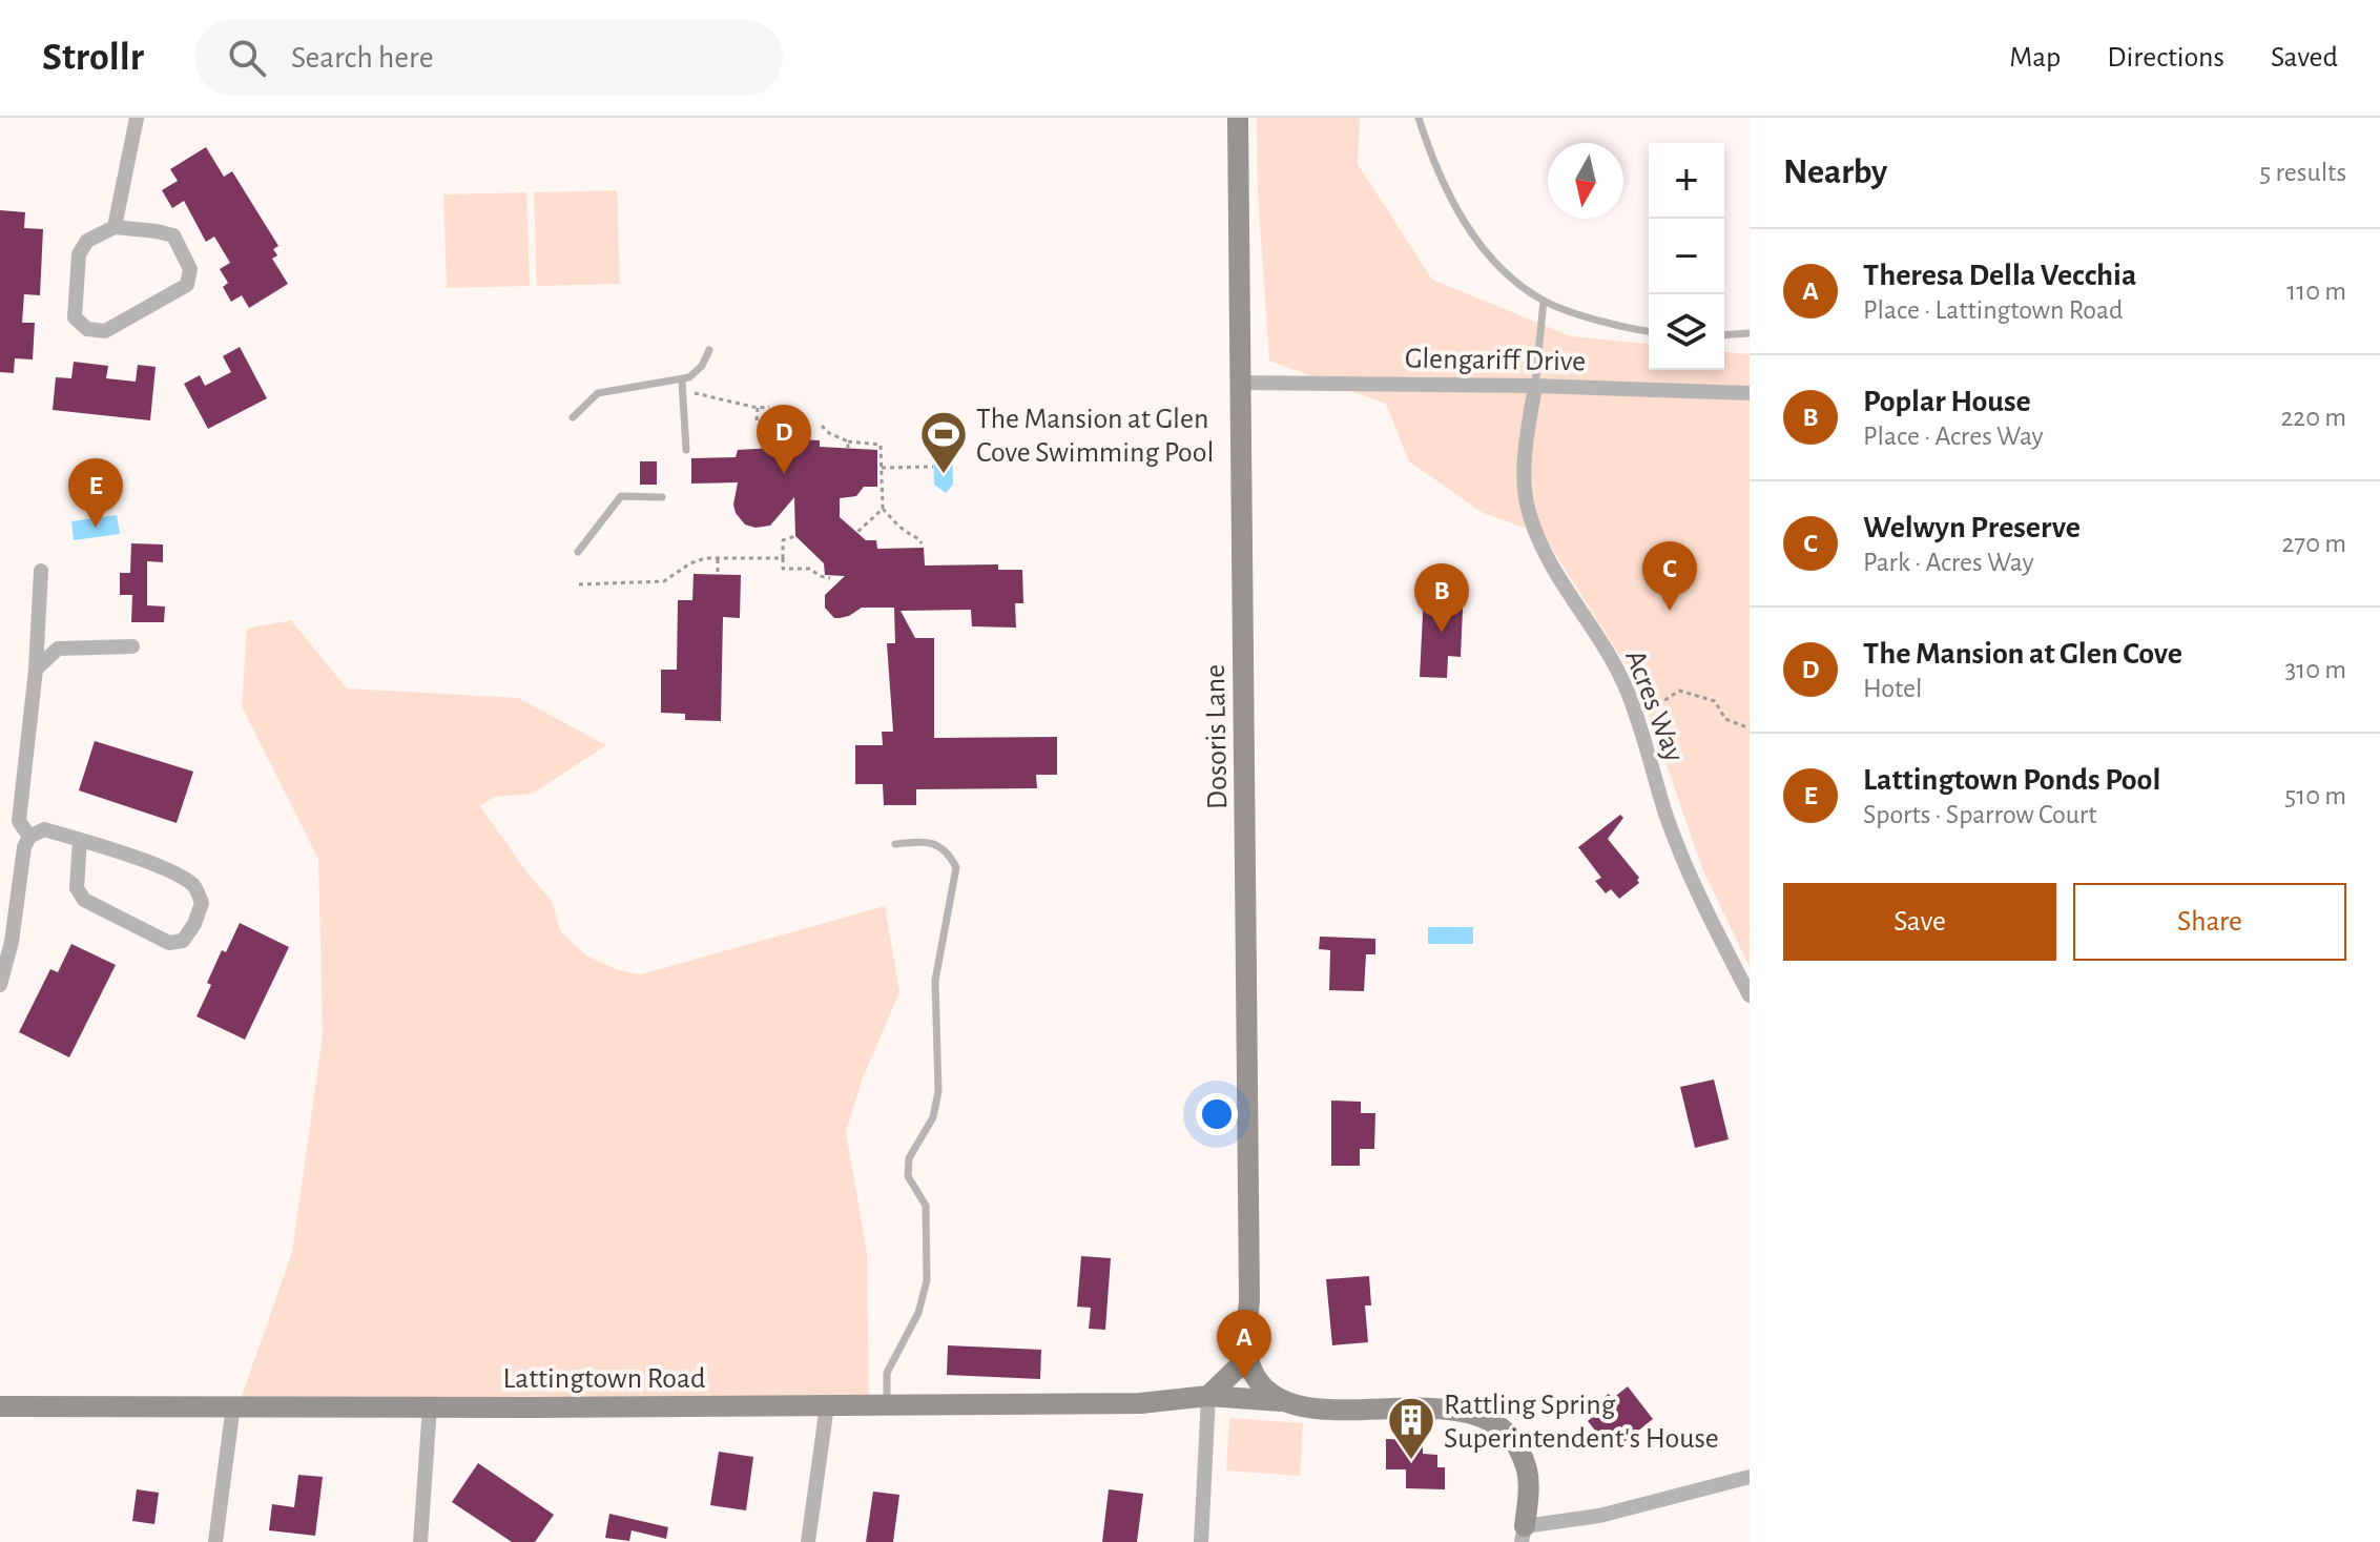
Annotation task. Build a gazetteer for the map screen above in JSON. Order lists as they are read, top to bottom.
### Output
{
  "streets": {
    "street": [
      "Glengariff Drive",
      "Acres Way",
      "Dosoris Lane",
      "Lattingtown Road"
    ]
  },
  "crossings": [
    ["Glengariff Drive", "Acres Way"],
    ["Glengariff Drive", "Dosoris Lane"]
  ],
  "places": {
    "sports": ["The Mansion at Glen Cove Swimming Pool"],
    "building": ["Rattling Spring Superintendent's House"]
  },
  "north": "bottom",
  "page": {
    "header": "Strollr",
    "search": "Search here",
    "nav": ["Map", "Directions", "Saved"],
    "heading": ["Nearby", "5 results"],
    "map_buttons": ["+", "−"],
    "list": [
      {
        "mark": "A",
        "name": "Theresa Della Vecchia",
        "note": "Place · Lattingtown Road",
        "value": "110 m"
      },
      {
        "mark": "B",
        "name": "Poplar House",
        "note": "Place · Acres Way",
        "value": "220 m"
      },
      {
        "mark": "C",
        "name": "Welwyn Preserve",
        "note": "Park · Acres Way",
        "value": "270 m"
      },
      {
        "mark": "D",
        "name": "The Mansion at Glen Cove",
        "note": "Hotel",
        "value": "310 m"
      },
      {
        "mark": "E",
        "name": "Lattingtown Ponds Pool",
        "note": "Sports · Sparrow Court",
        "value": "510 m"
      }
    ],
    "pins": [
      "D",
      "E",
      "C",
      "B",
      "A"
    ],
    "buttons": ["Save", "Share"]
  }
}
